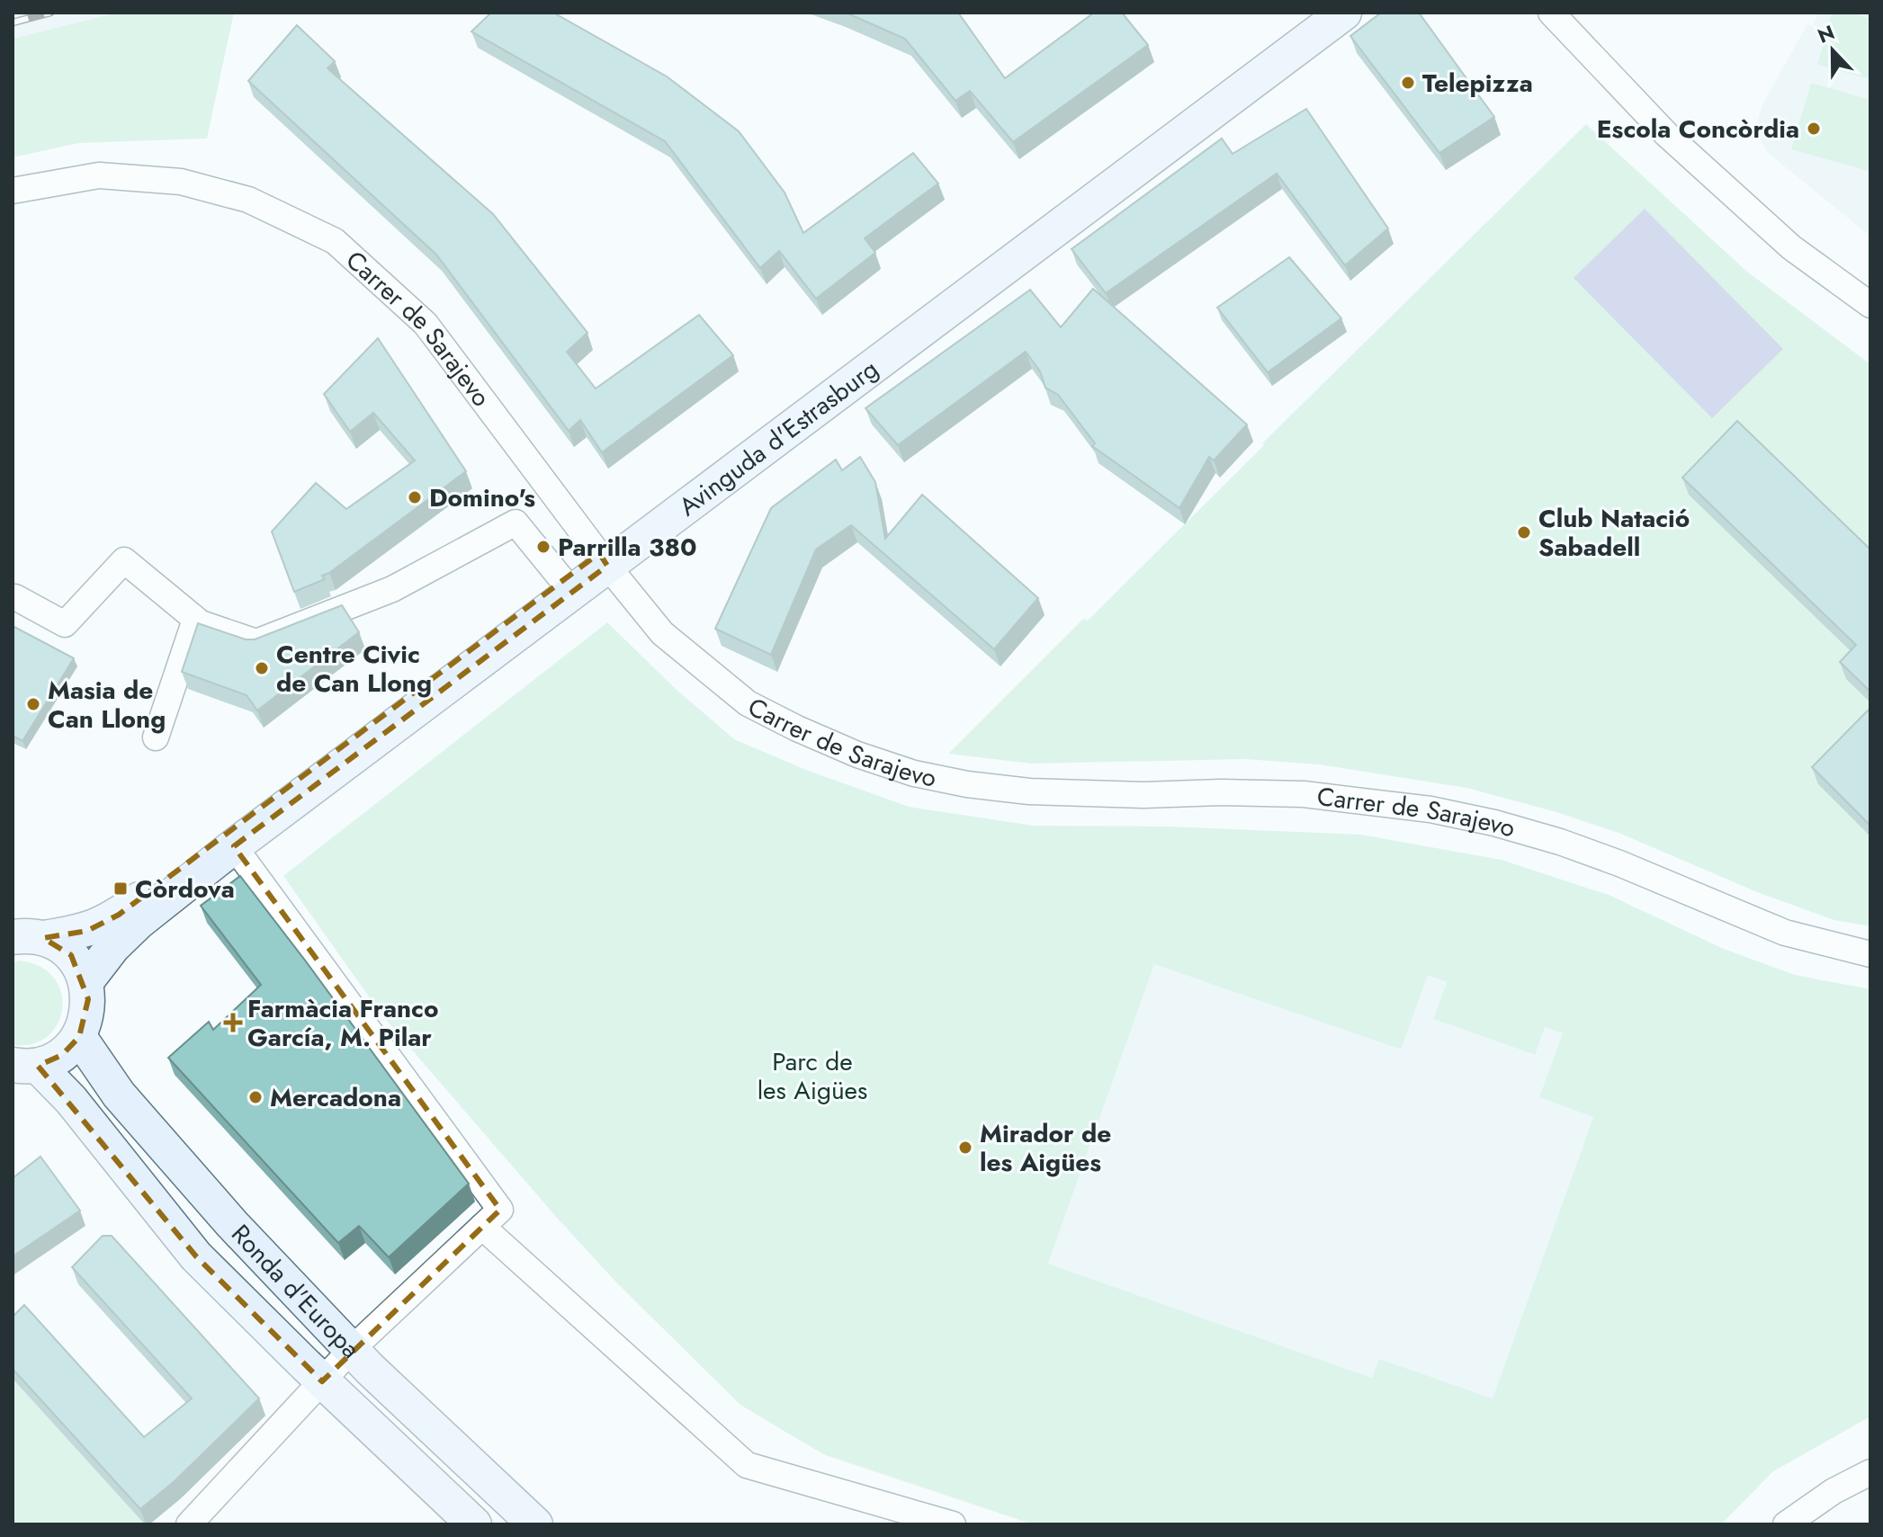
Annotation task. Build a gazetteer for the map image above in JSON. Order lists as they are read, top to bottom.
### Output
{
  "streets": {
    "main road": ["Avinguda d'Estrasburg", "Ronda d'Europa"],
    "street": ["Carrer de Sarajevo"]
  },
  "crossings": [
    ["Carrer de Sarajevo", "Avinguda d'Estrasburg"]
  ],
  "parks": ["Parc de les Aigües"],
  "places": {
    "other": [
      "Telepizza",
      "Escola Concòrdia",
      "Domino's",
      "Club Natació Sabadell",
      "Parrilla 380",
      "Centre Civic de Can Llong",
      "Masia de Can Llong",
      "Mercadona",
      "Mirador de les Aigües"
    ],
    "transit": ["Còrdova"],
    "health": ["Farmàcia Franco García, M. Pilar"]
  },
  "north": "top"
}
